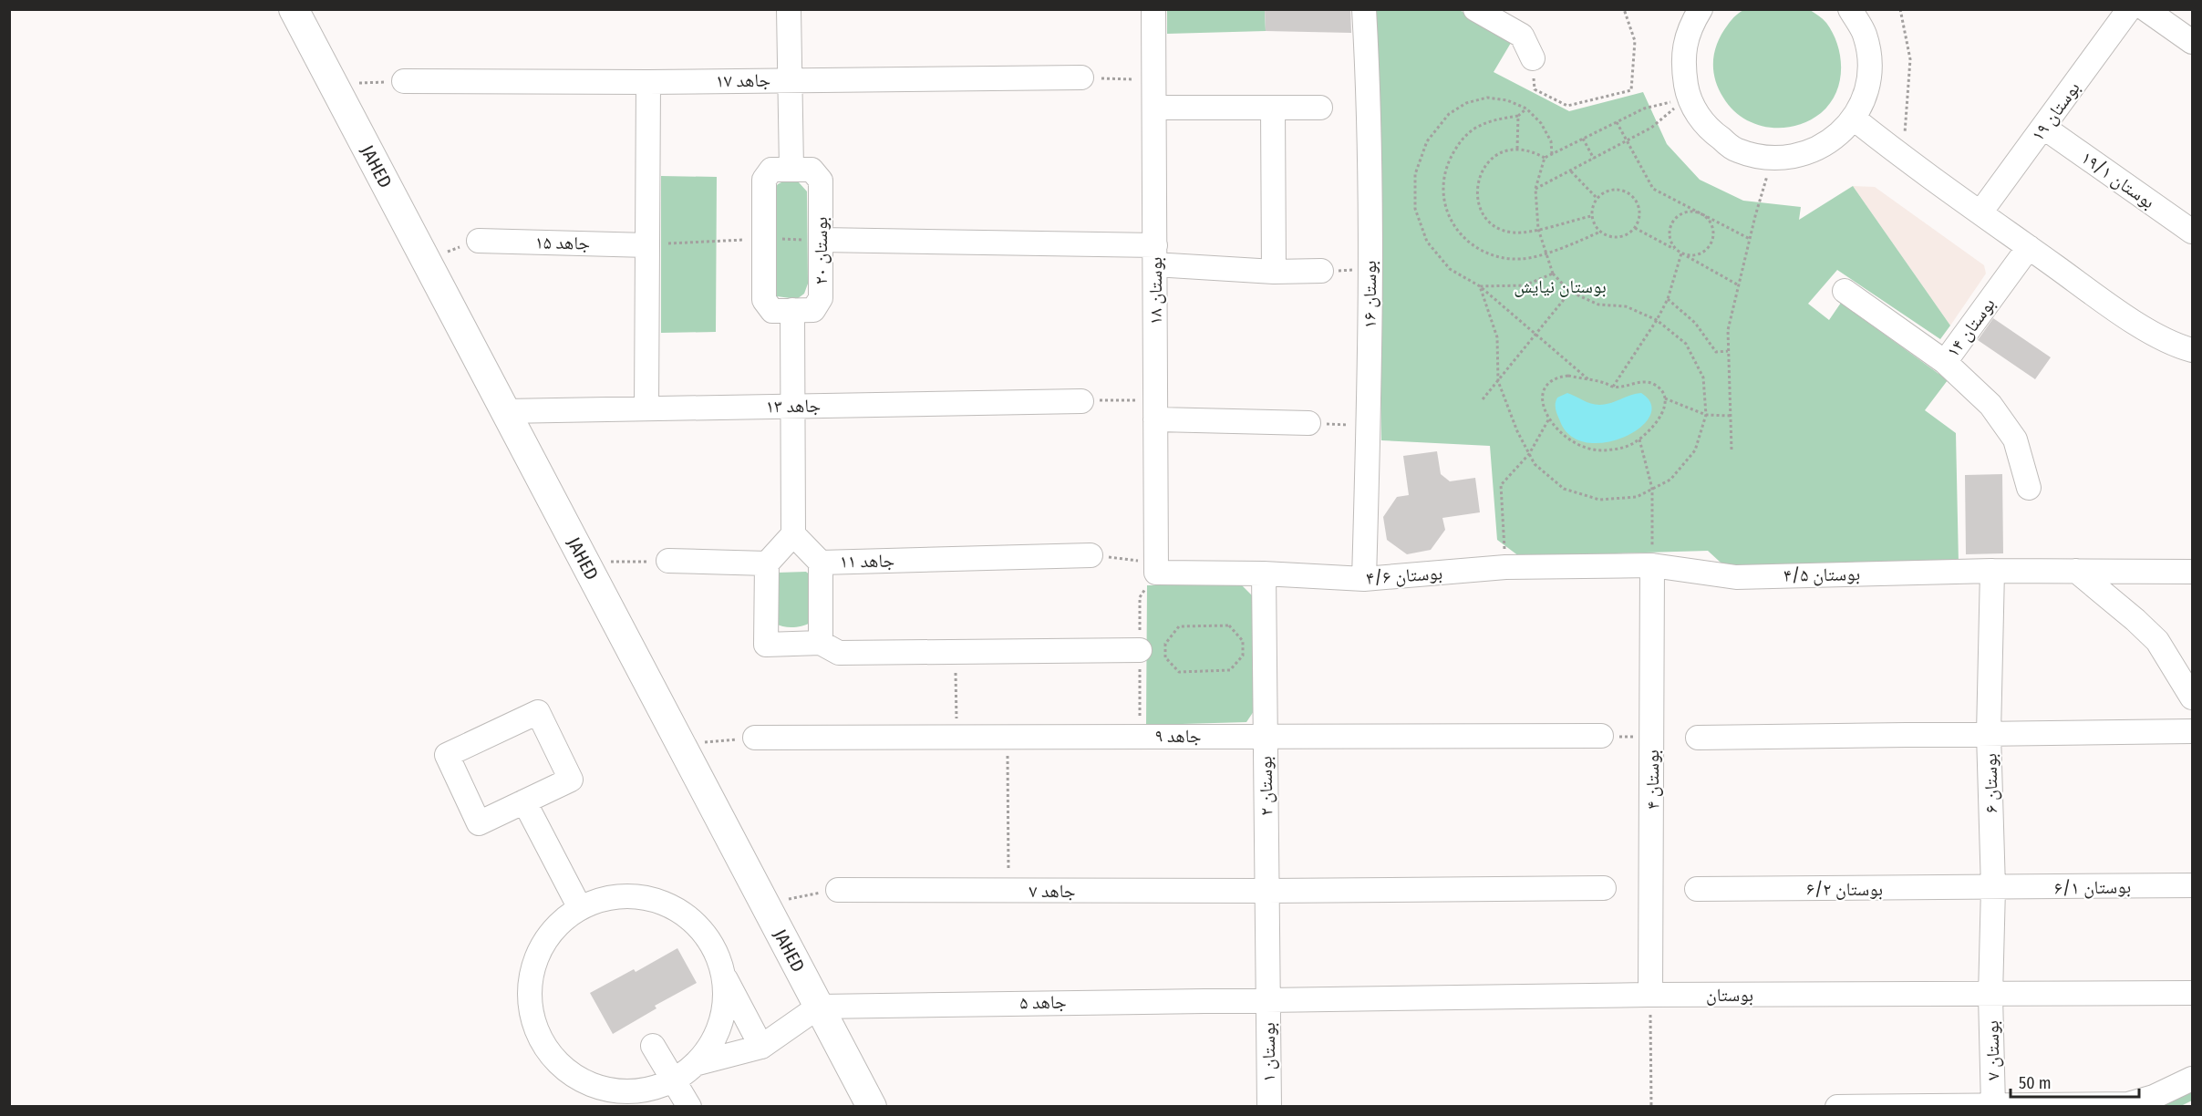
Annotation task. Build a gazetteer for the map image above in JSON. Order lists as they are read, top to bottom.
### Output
{
  "streets": {
    "main road": ["JAHED"],
    "street": [
      "جاهد ۱۷",
      "بوستان ۱۹",
      "بوستان ۱۹/۱",
      "جاهد ۱۵",
      "بوستان ۲۰",
      "بوستان ۱۸",
      "بوستان ۱۶",
      "بوستان ۱۴",
      "جاهد ۱۳",
      "جاهد ۱۱",
      "بوستان ۴/۵",
      "بوستان ۴/۶",
      "جاهد ۹",
      "بوستان ۴",
      "بوستان ۶",
      "بوستان ۲",
      "بوستان ۶/۱",
      "بوستان ۶/۲",
      "جاهد ۷",
      "بوستان",
      "جاهد ۵",
      "بوستان ۷",
      "بوستان ۱"
    ]
  },
  "crossings": [
    ["بوستان ۱۹", "بوستان ۱۹/۱"],
    ["JAHED", "جاهد ۱۳"],
    ["JAHED", "جاهد ۵"],
    ["بوستان ۱۸", "بوستان ۴/۶"],
    ["بوستان ۱۶", "بوستان ۴/۶"],
    ["بوستان ۴/۵", "بوستان ۴/۶"],
    ["بوستان ۴/۵", "بوستان ۴"],
    ["بوستان ۴/۵", "بوستان ۶"],
    ["بوستان ۴/۶", "بوستان ۴"],
    ["بوستان ۴/۶", "بوستان ۲"],
    ["جاهد ۹", "بوستان ۲"],
    ["بوستان ۴", "بوستان"],
    ["بوستان ۶", "بوستان ۶/۱"],
    ["بوستان ۶", "بوستان ۶/۲"],
    ["بوستان ۶", "بوستان"],
    ["بوستان ۶", "بوستان ۷"],
    ["بوستان ۲", "جاهد ۷"],
    ["بوستان ۲", "بوستان"],
    ["بوستان ۲", "جاهد ۵"],
    ["بوستان ۲", "بوستان ۱"],
    ["بوستان ۶/۱", "بوستان ۶/۲"],
    ["بوستان", "جاهد ۵"],
    ["بوستان", "بوستان ۷"],
    ["بوستان", "بوستان ۱"],
    ["جاهد ۵", "بوستان ۱"]
  ],
  "parks": ["بوستان نیایش"],
  "scale_bar": "50 m"
}
